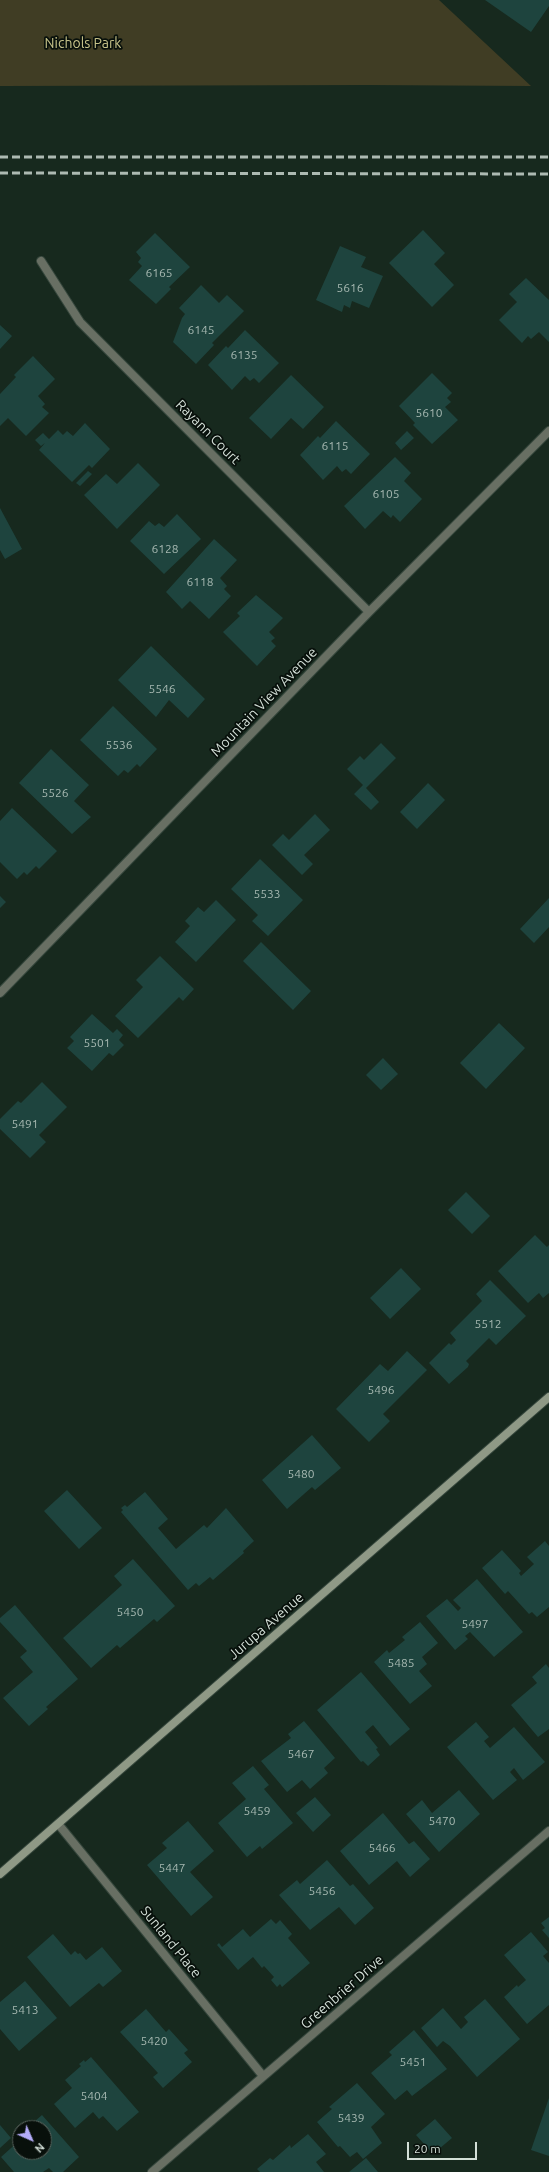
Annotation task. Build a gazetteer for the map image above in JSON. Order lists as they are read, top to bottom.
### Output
{
  "streets": {
    "main road": ["Jurupa Avenue"],
    "street": [
      "Rayann Court",
      "Mountain View Avenue",
      "Sunland Place",
      "Greenbrier Drive"
    ]
  },
  "crossings": [
    ["Rayann Court", "Mountain View Avenue"],
    ["Jurupa Avenue", "Sunland Place"],
    ["Sunland Place", "Greenbrier Drive"]
  ],
  "parks": ["Nichols Park"],
  "house_numbers": [
    "6165",
    "5616",
    "6145",
    "6135",
    "5610",
    "6115",
    "6105",
    "6128",
    "6118",
    "5546",
    "5536",
    "5526",
    "5533",
    "5501",
    "5491",
    "5512",
    "5496",
    "5480",
    "5450",
    "5497",
    "5485",
    "5467",
    "5459",
    "5470",
    "5466",
    "5447",
    "5456",
    "5413",
    "5420",
    "5451",
    "5404",
    "5439"
  ],
  "scale_bar": "20 m",
  "north": "bottom right"
}
